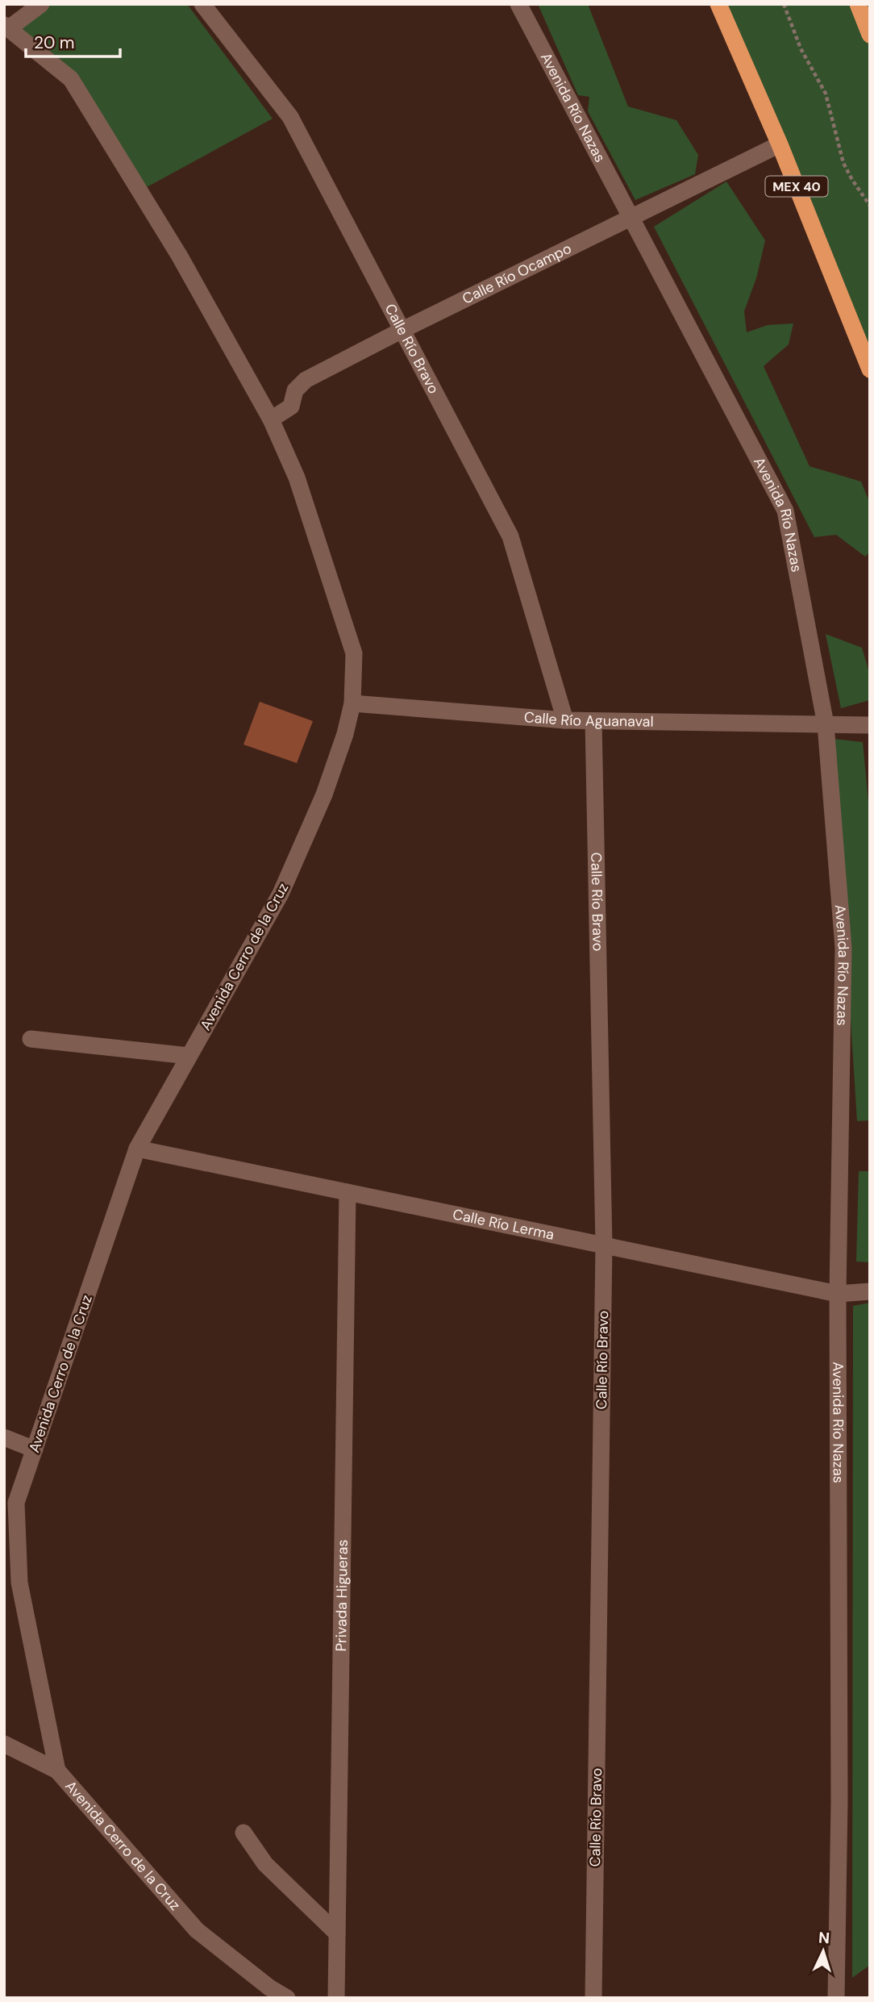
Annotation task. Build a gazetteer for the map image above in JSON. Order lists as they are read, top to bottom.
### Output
{
  "streets": {
    "highway": ["MEX 40"],
    "street": [
      "Avenida Río Nazas",
      "Calle Río Ocampo",
      "Calle Río Bravo",
      "Calle Río Aguanaval",
      "Avenida Cerro de la Cruz",
      "Calle Río Lerma",
      "Privada Higueras"
    ]
  },
  "crossings": [
    ["Avenida Río Nazas", "Calle Río Ocampo"],
    ["Avenida Río Nazas", "Calle Río Aguanaval"],
    ["Avenida Río Nazas", "Calle Río Lerma"],
    ["MEX 40", "Calle Río Ocampo"],
    ["Calle Río Ocampo", "Calle Río Bravo"],
    ["Calle Río Ocampo", "Avenida Cerro de la Cruz"],
    ["Calle Río Bravo", "Calle Río Aguanaval"],
    ["Calle Río Bravo", "Calle Río Lerma"],
    ["Calle Río Aguanaval", "Avenida Cerro de la Cruz"],
    ["Avenida Cerro de la Cruz", "Calle Río Lerma"],
    ["Calle Río Lerma", "Privada Higueras"]
  ],
  "scale_bar": "20 m",
  "north": "top"
}
